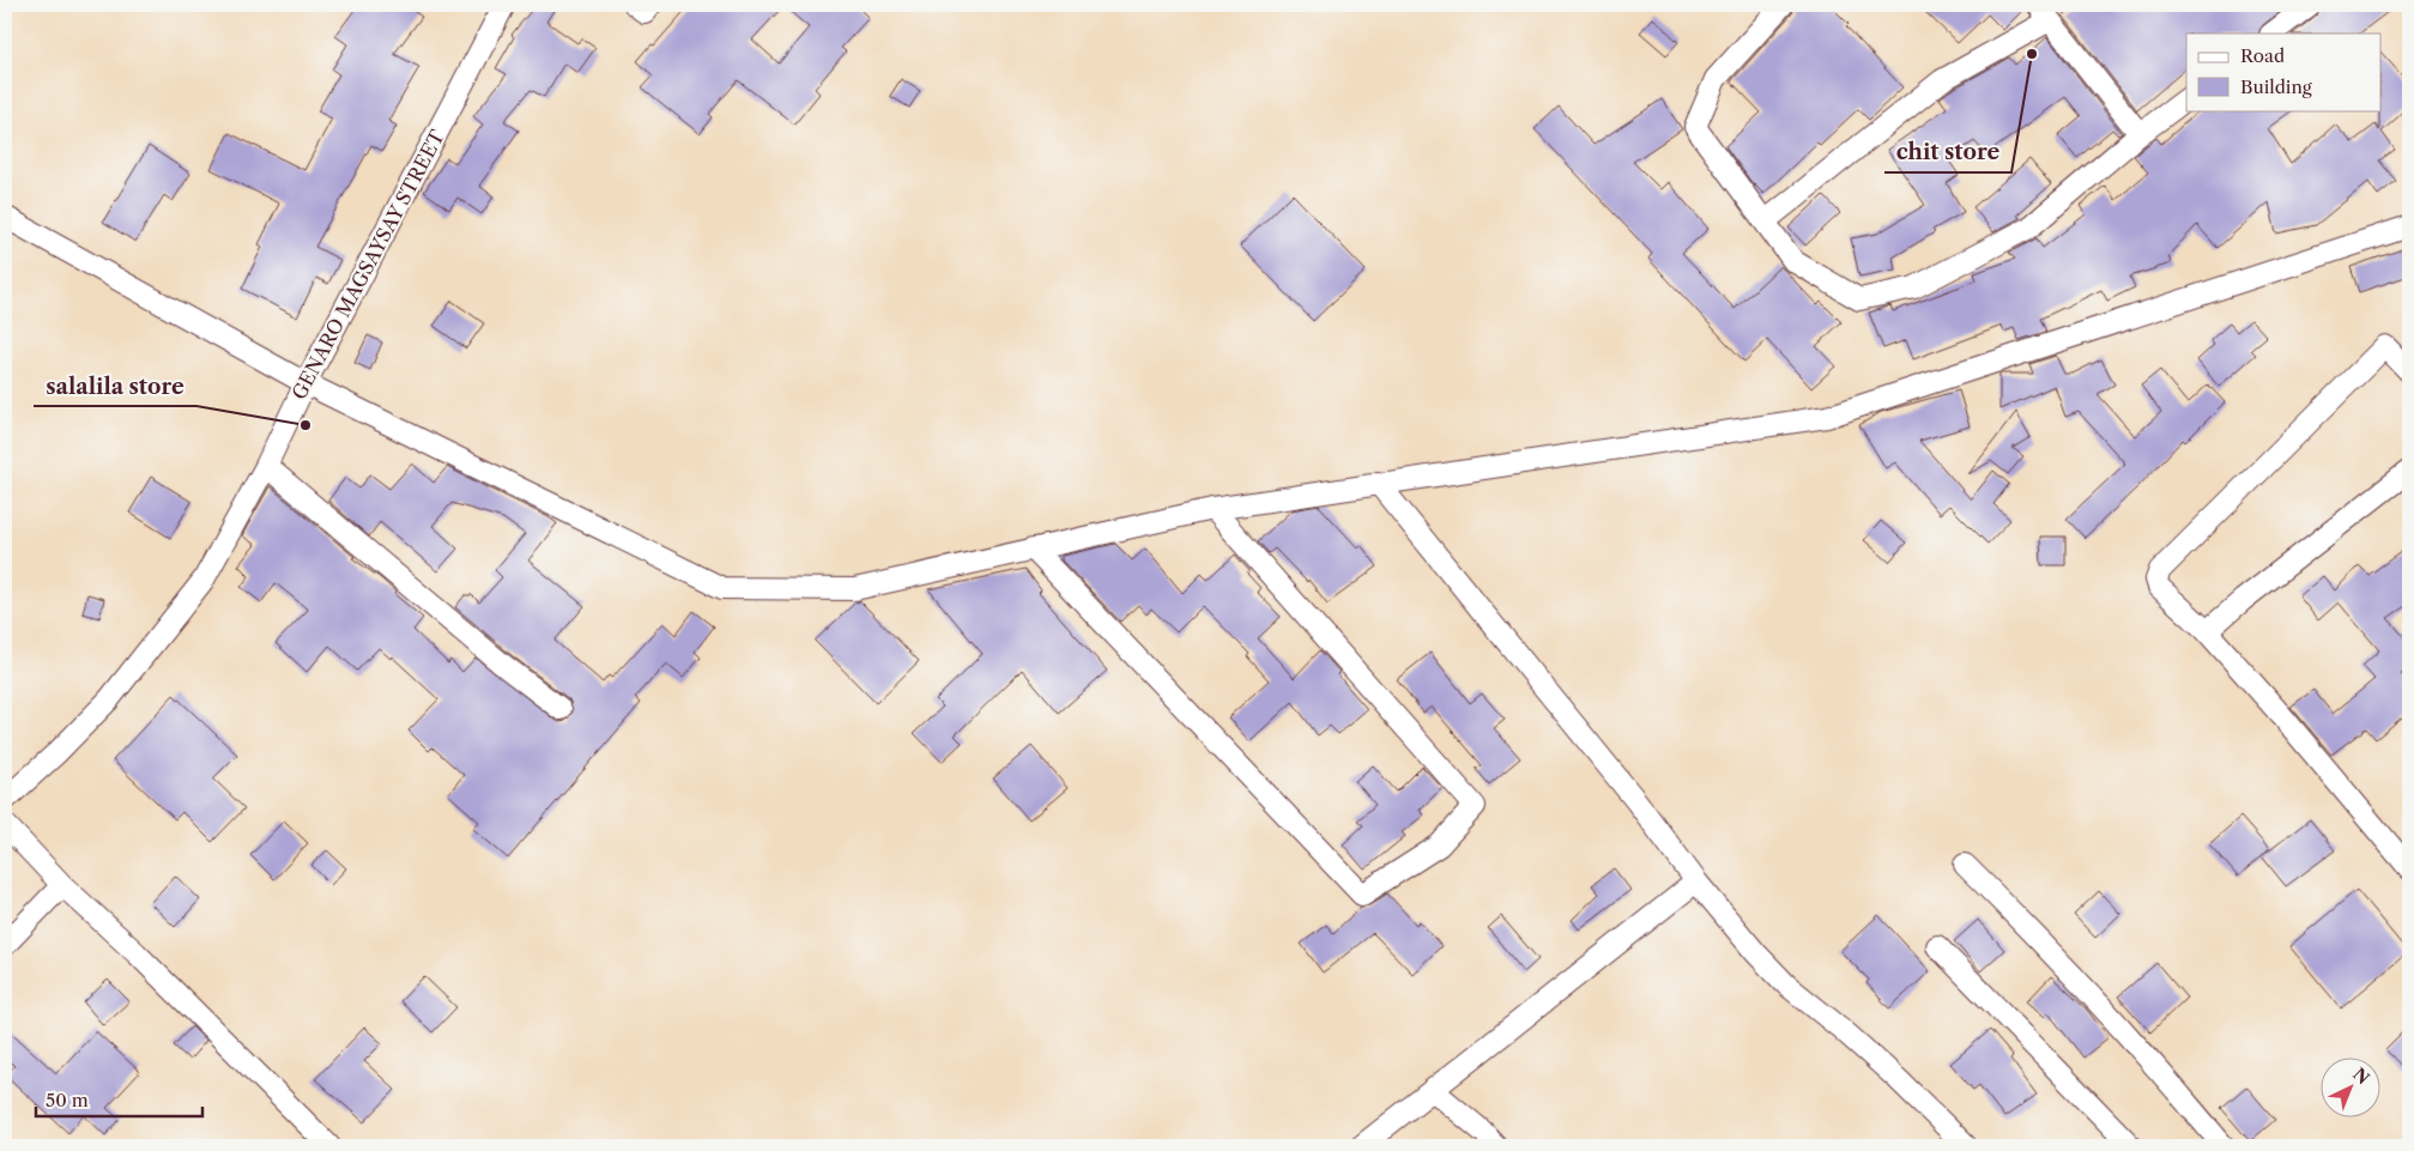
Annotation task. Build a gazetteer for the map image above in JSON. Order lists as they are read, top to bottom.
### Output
{
  "streets": {
    "street": ["GENARO MAGSAYSAY STREET"]
  },
  "places": ["chit store", "salalila store"],
  "legend": ["Road", "Building"],
  "scale_bar": "50 m",
  "north": "top right"
}
